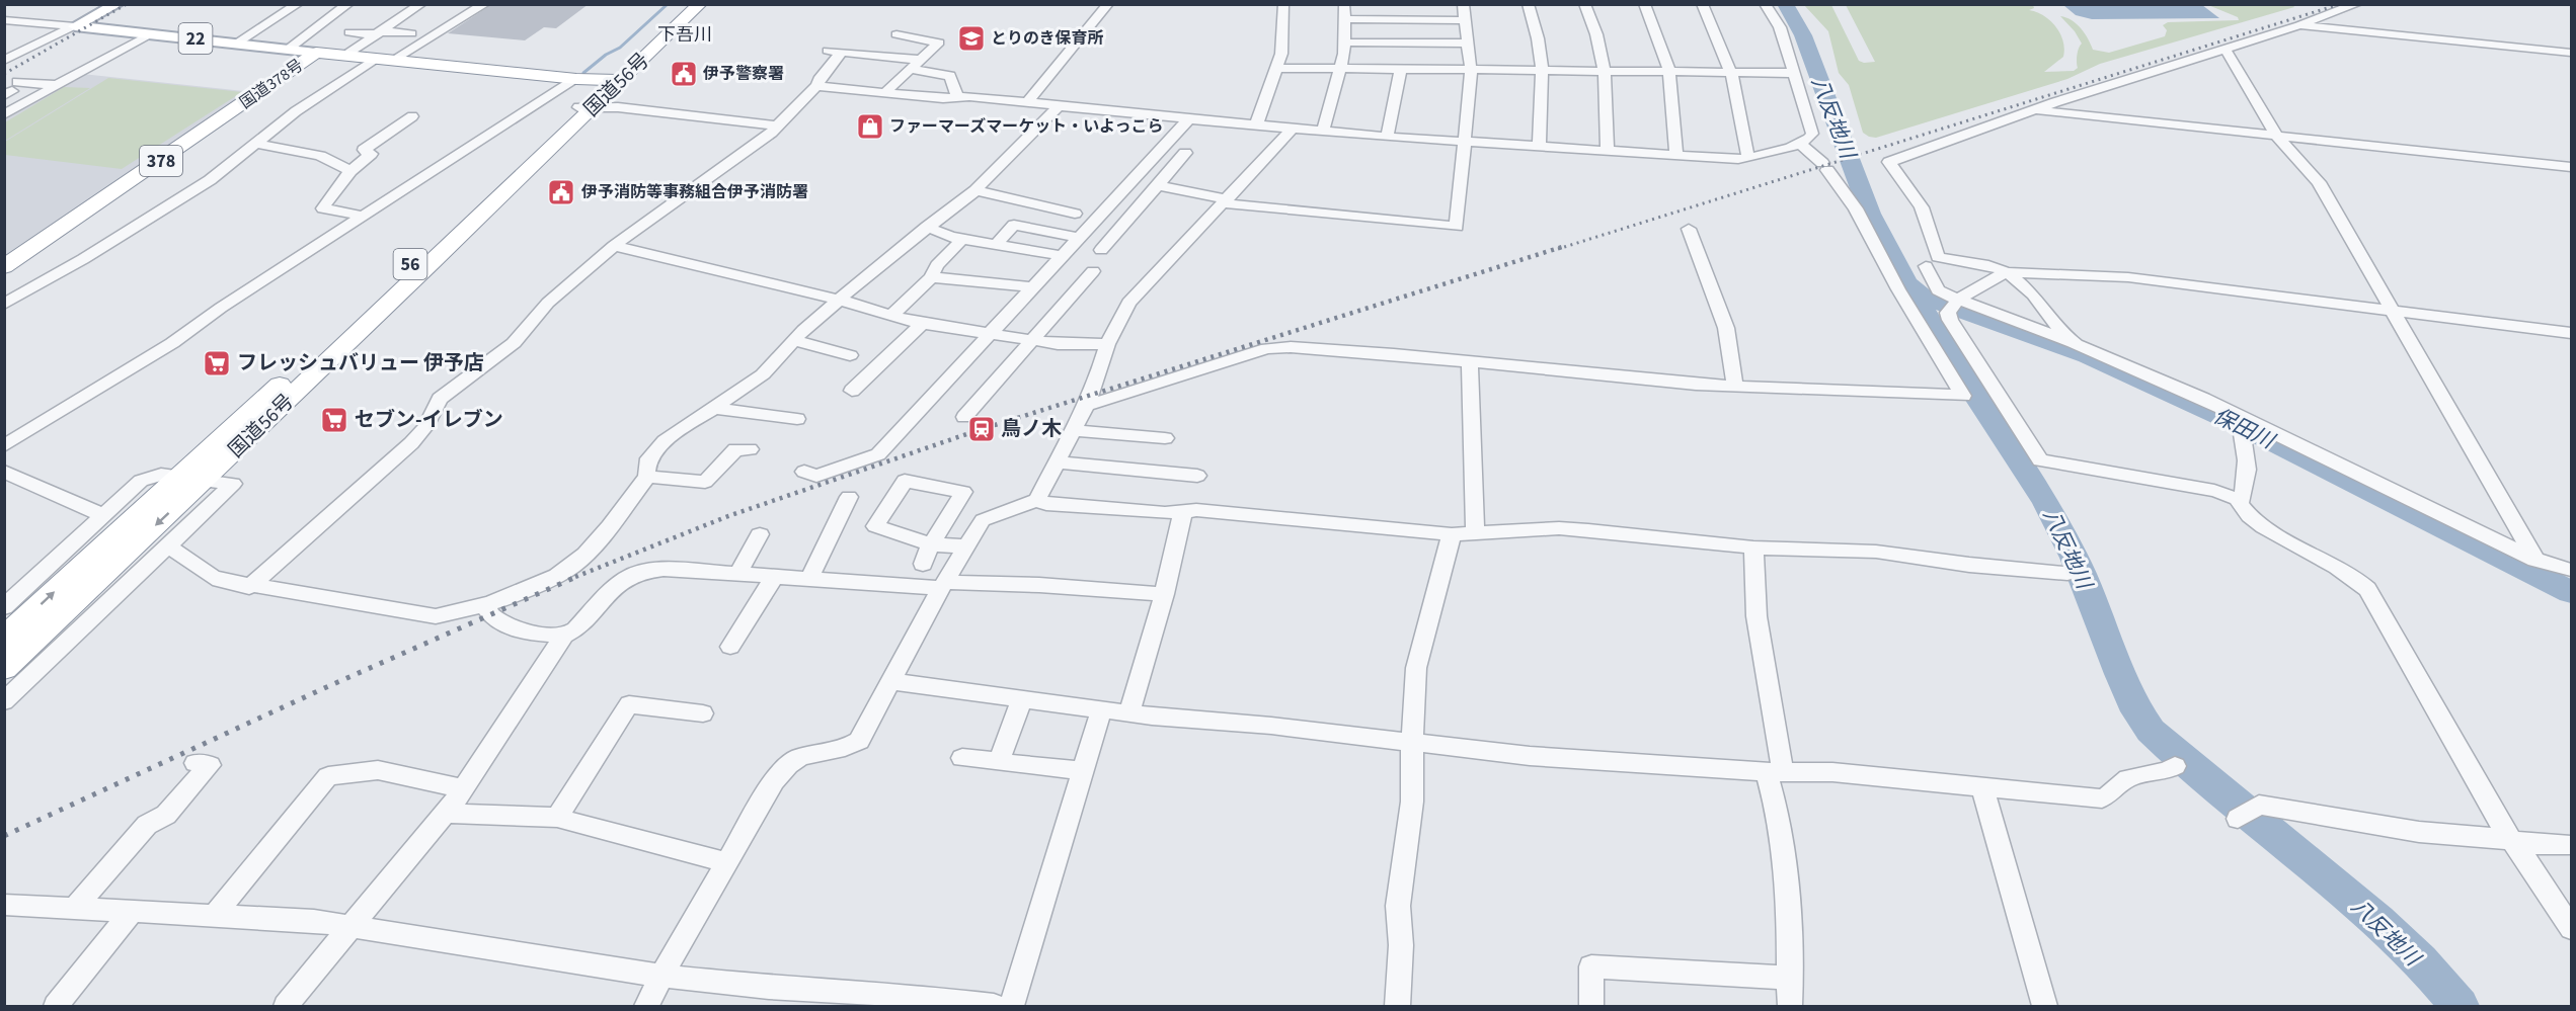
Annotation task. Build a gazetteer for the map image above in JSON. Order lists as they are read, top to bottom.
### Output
{
  "streets": {
    "highway": [
      "国道378号",
      "国道56号",
      "378",
      "56"
    ],
    "main road": ["22"]
  },
  "crossings": [
    ["22", "国道378号"],
    ["国道378号", "国道56号"]
  ],
  "districts": ["下吾川"],
  "water": ["八反地川", "保田川"],
  "places": {
    "school or university": ["とりのき保育所"],
    "public building": ["伊予警察署", "伊予消防等事務組合伊予消防署"],
    "shop": ["ファーマーズマーケット・いよっこら"],
    "supermarket": ["フレッシュバリュー 伊予店", "セブン-イレブン"],
    "station": ["鳥ノ木"]
  }
}
